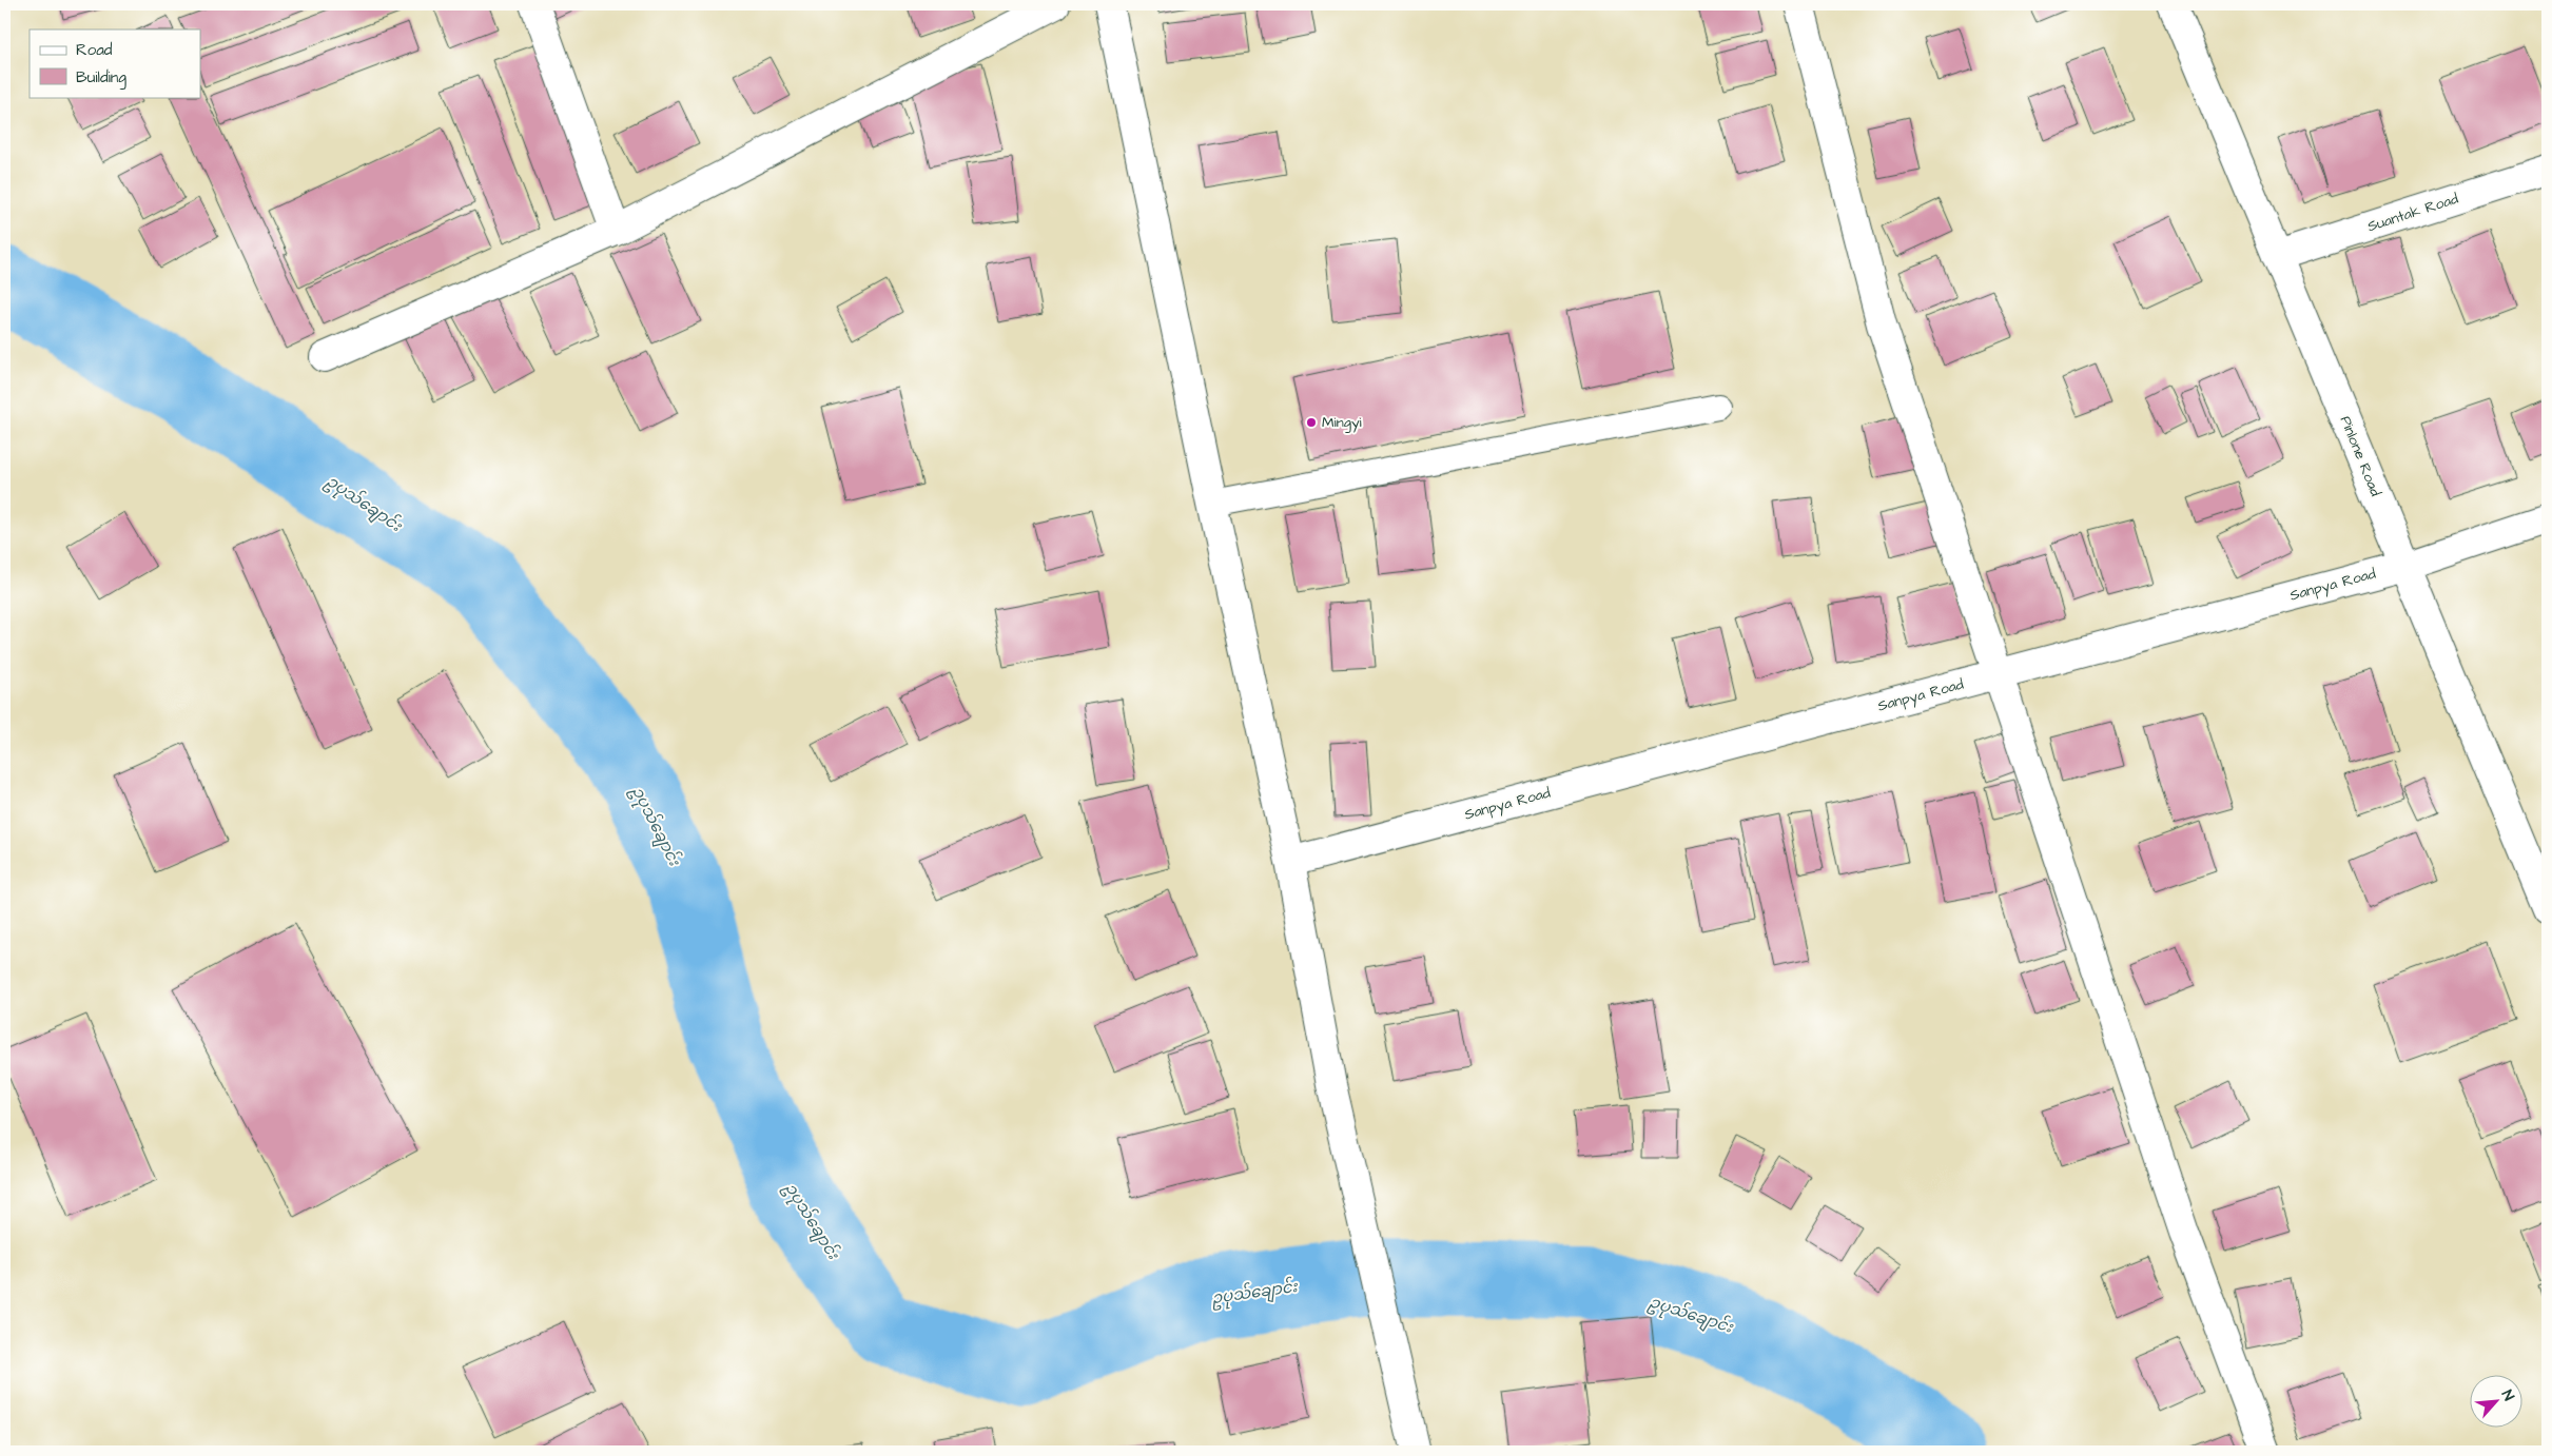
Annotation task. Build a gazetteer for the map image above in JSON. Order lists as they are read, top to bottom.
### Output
{
  "streets": {
    "main road": ["Suantak Road", "Pinlone Road", "Sanpya Road"]
  },
  "crossings": [
    ["Suantak Road", "Pinlone Road"],
    ["Pinlone Road", "Sanpya Road"]
  ],
  "water": ["ဥပုသ်ချောင်း"],
  "places": ["Mingyi"],
  "legend": ["Road", "Building"],
  "north": "top right"
}
